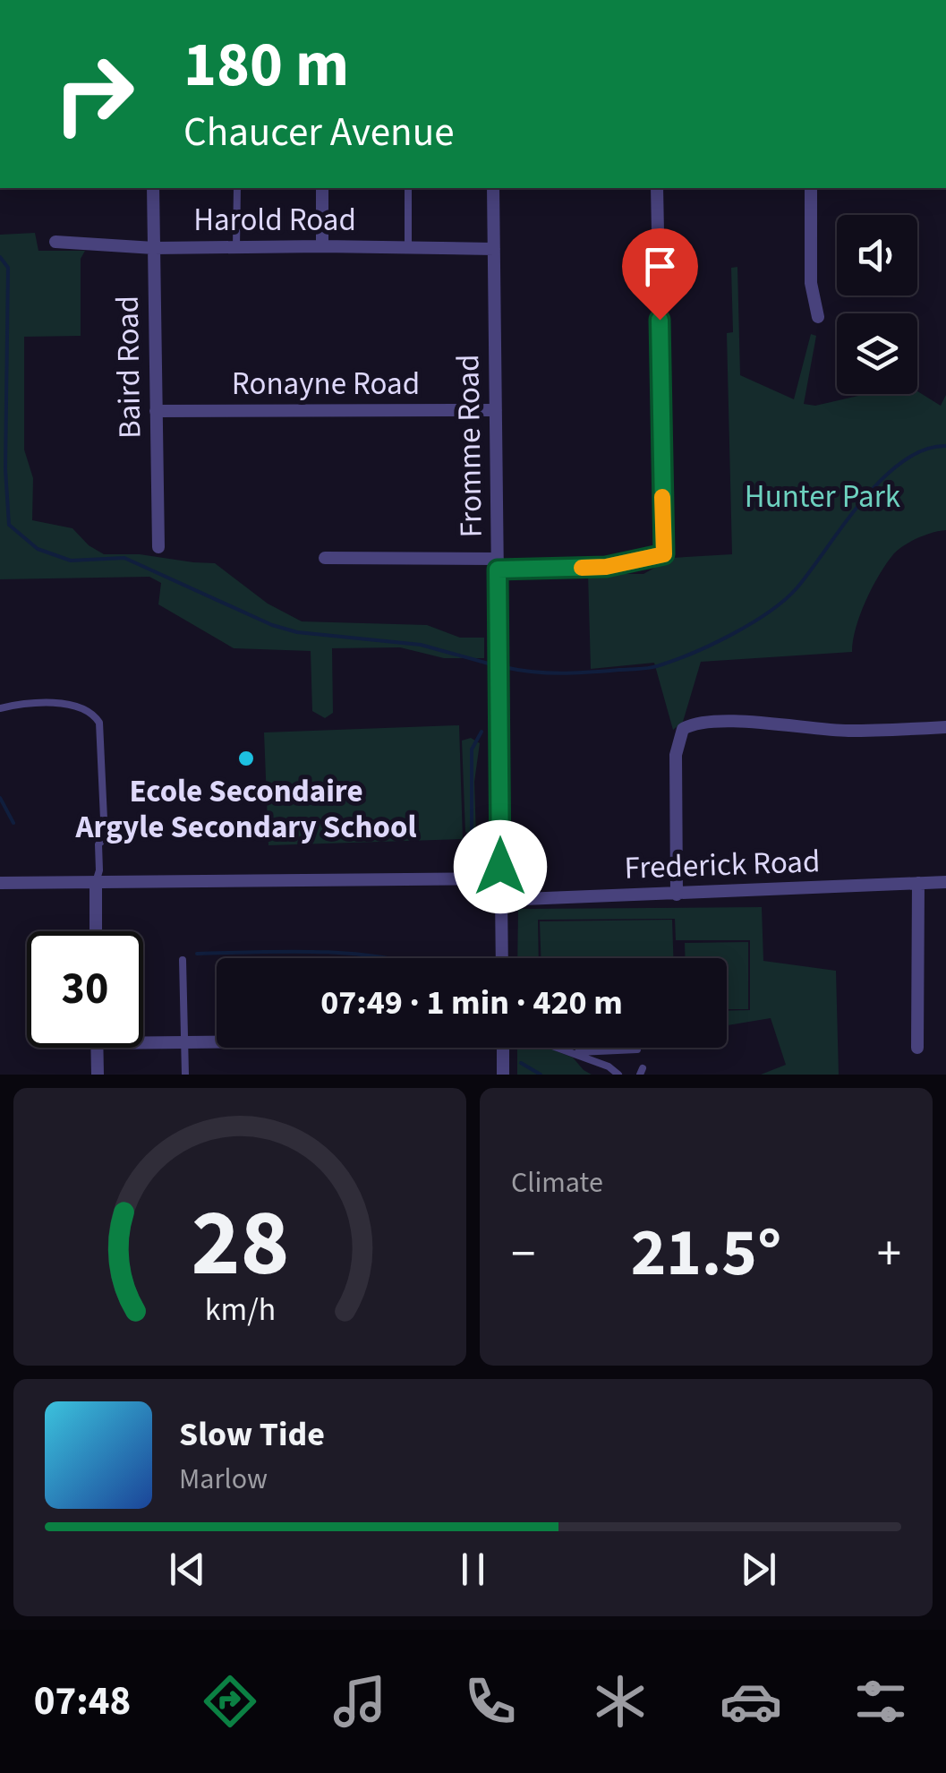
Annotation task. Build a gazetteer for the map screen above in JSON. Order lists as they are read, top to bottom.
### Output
{
  "streets": {
    "street": [
      "Harold Road",
      "Baird Road",
      "Ronayne Road",
      "Fromme Road",
      "Frederick Road"
    ]
  },
  "crossings": [
    ["Harold Road", "Baird Road"],
    ["Harold Road", "Fromme Road"],
    ["Baird Road", "Ronayne Road"],
    ["Ronayne Road", "Fromme Road"],
    ["Fromme Road", "Frederick Road"]
  ],
  "parks": ["Hunter Park"],
  "places": ["Ecole Secondaire Argyle Secondary School"],
  "page": {
    "turn": ["180 m", "Chaucer Avenue"],
    "limit": "30",
    "trip": "07:49 · 1 min · 420 m",
    "tile": "Climate",
    "heat": ["−", "21.5°", "+"],
    "song": ["Slow Tide", "Marlow"],
    "tabs": "07:48",
    "gauge": ["28", "km/h"]
  }
}
